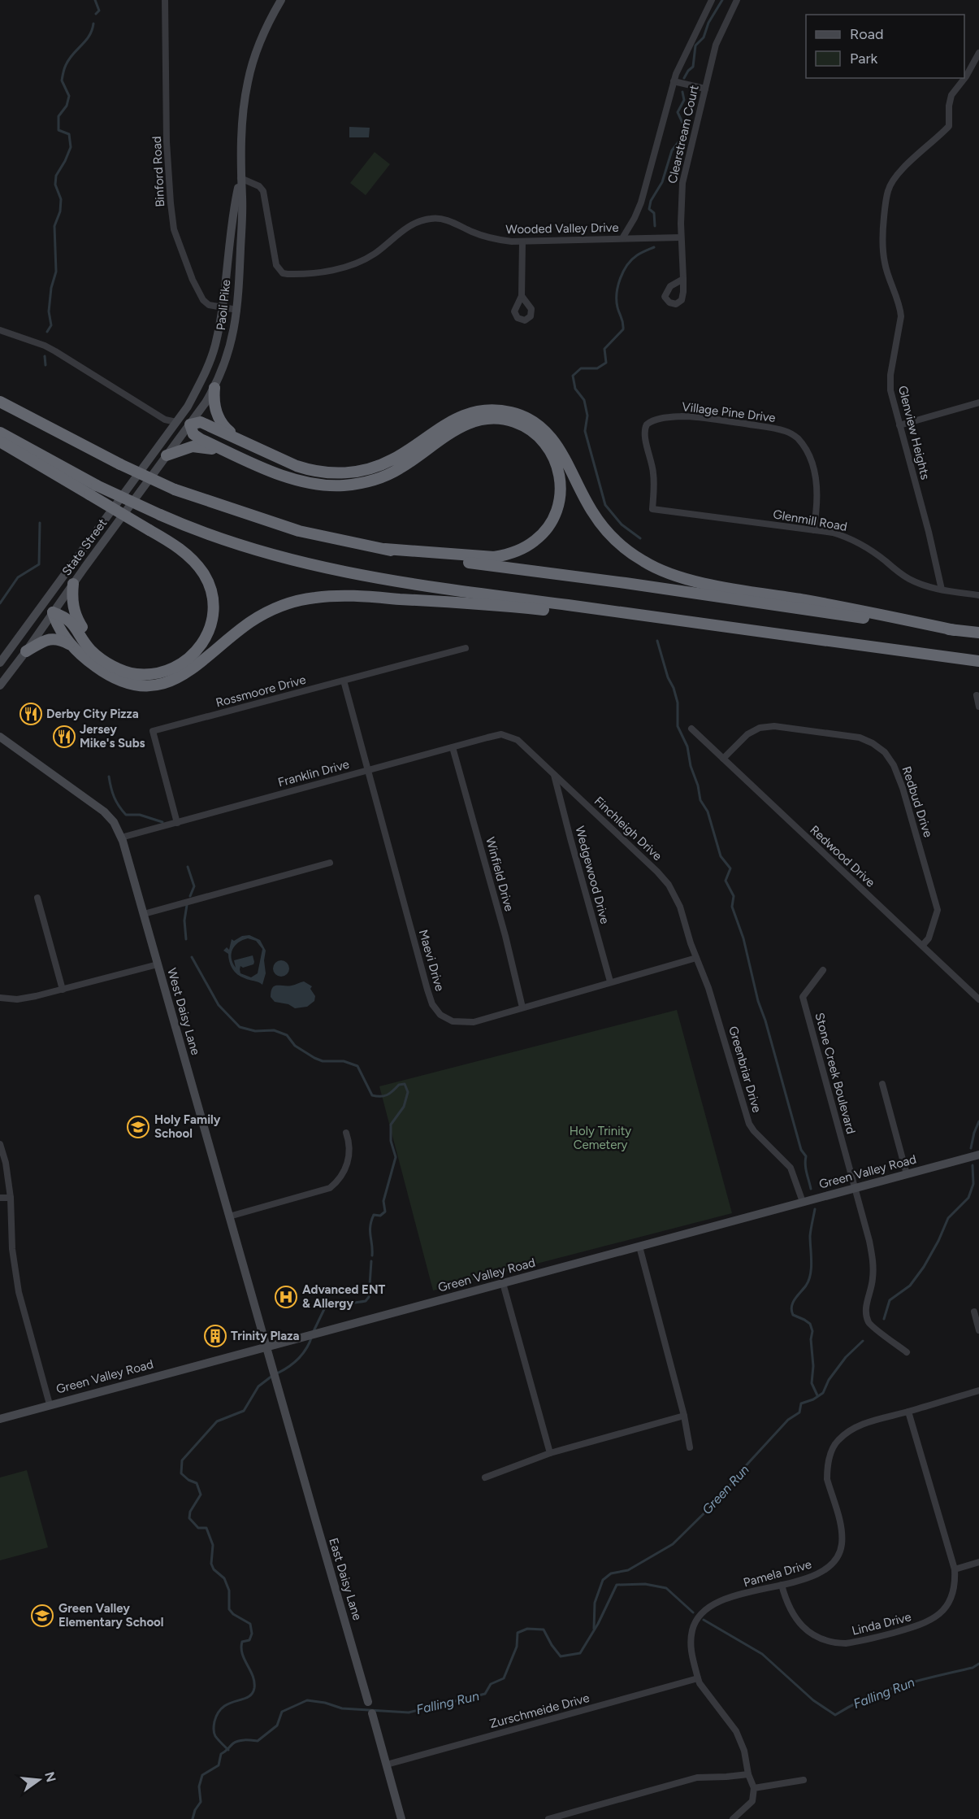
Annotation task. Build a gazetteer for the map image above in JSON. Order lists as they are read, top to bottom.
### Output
{
  "streets": {
    "street": [
      "Clearstream Court",
      "Binford Road",
      "Wooded Valley Drive",
      "Paoli Pike",
      "Village Pine Drive",
      "Glenview Heights",
      "Glenmill Road",
      "State Street",
      "Rossmoore Drive",
      "Franklin Drive",
      "Redbud Drive",
      "Finchleigh Drive",
      "Redwood Drive",
      "Winfield Drive",
      "Wedgewood Drive",
      "Maevi Drive",
      "West Daisy Lane",
      "Greenbriar Drive",
      "Stone Creek Boulevard",
      "Green Valley Road",
      "Pamela Drive",
      "East Daisy Lane",
      "Linda Drive",
      "Zurschmeide Drive"
    ]
  },
  "crossings": [
    ["Clearstream Court", "Wooded Valley Drive"],
    ["Binford Road", "Paoli Pike"],
    ["Wooded Valley Drive", "Paoli Pike"],
    ["Paoli Pike", "State Street"],
    ["Village Pine Drive", "Glenmill Road"],
    ["Glenview Heights", "Glenmill Road"],
    ["Rossmoore Drive", "Franklin Drive"],
    ["Rossmoore Drive", "Maevi Drive"],
    ["Franklin Drive", "Finchleigh Drive"],
    ["Franklin Drive", "Winfield Drive"],
    ["Franklin Drive", "Maevi Drive"],
    ["Franklin Drive", "West Daisy Lane"],
    ["Redbud Drive", "Redwood Drive"],
    ["Finchleigh Drive", "Wedgewood Drive"],
    ["Finchleigh Drive", "Maevi Drive"],
    ["Finchleigh Drive", "Greenbriar Drive"],
    ["Winfield Drive", "Maevi Drive"],
    ["Wedgewood Drive", "Maevi Drive"],
    ["Maevi Drive", "Greenbriar Drive"],
    ["West Daisy Lane", "Green Valley Road"],
    ["West Daisy Lane", "East Daisy Lane"],
    ["Greenbriar Drive", "Green Valley Road"],
    ["Stone Creek Boulevard", "Green Valley Road"],
    ["Green Valley Road", "East Daisy Lane"],
    ["Pamela Drive", "Linda Drive"],
    ["Pamela Drive", "Zurschmeide Drive"],
    ["East Daisy Lane", "Zurschmeide Drive"]
  ],
  "water": ["Green Run", "Falling Run"],
  "parks": ["Holy Trinity Cemetery"],
  "places": {
    "restaurant": ["Derby City Pizza", "Jersey Mike's Subs"],
    "school or university": ["Holy Family School", "Green Valley Elementary School"],
    "hospital": ["Advanced ENT & Allergy"],
    "building": ["Trinity Plaza"]
  },
  "legend": ["Road", "Park"],
  "north": "right"
}
